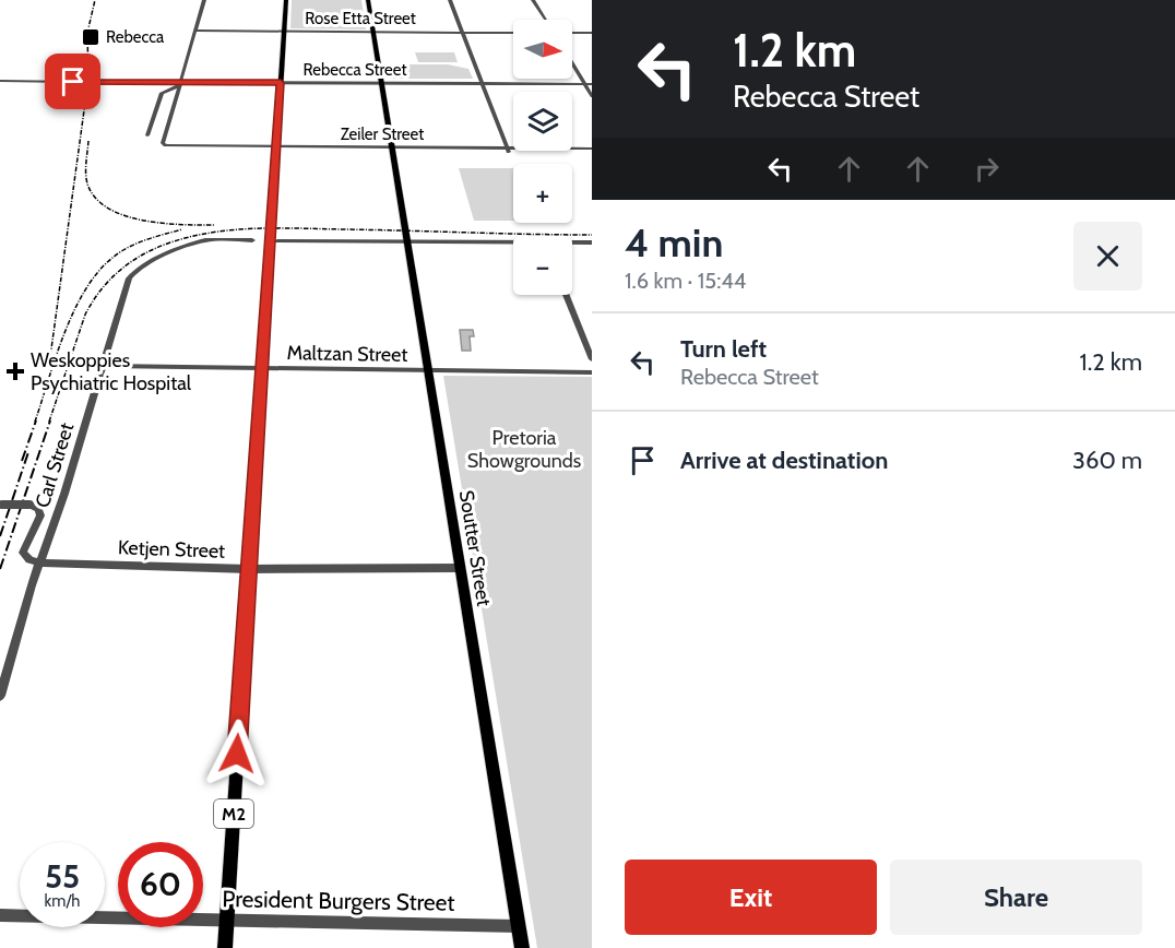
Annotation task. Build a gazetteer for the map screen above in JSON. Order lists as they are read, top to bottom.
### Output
{
  "streets": {
    "main road": ["Soutter Street", "M2"],
    "street": [
      "Rose Etta Street",
      "Rebecca Street",
      "Zeiler Street",
      "Maltzan Street",
      "Carl Street",
      "Ketjen Street",
      "President Burgers Street"
    ]
  },
  "crossings": [
    ["Rose Etta Street", "Soutter Street"],
    ["Rose Etta Street", "M2"],
    ["Rebecca Street", "Zeiler Street"],
    ["Rebecca Street", "Soutter Street"],
    ["Rebecca Street", "M2"],
    ["Zeiler Street", "Soutter Street"],
    ["Zeiler Street", "M2"],
    ["Maltzan Street", "Carl Street"],
    ["Maltzan Street", "Soutter Street"],
    ["Maltzan Street", "M2"],
    ["Carl Street", "Ketjen Street"],
    ["Soutter Street", "Ketjen Street"],
    ["Soutter Street", "President Burgers Street"],
    ["Ketjen Street", "M2"],
    ["M2", "President Burgers Street"]
  ],
  "parks": ["Pretoria Showgrounds"],
  "places": {
    "transit": ["Rebecca"],
    "health": ["Weskoppies Psychiatric Hospital"]
  },
  "north": "right",
  "page": {
    "turn": ["1.2 km", "Rebecca Street"],
    "map_buttons": ["+", "−"],
    "heading": ["4 min", "1.6 km · 15:44"],
    "list": [
      {
        "name": "Turn left",
        "note": "Rebecca Street",
        "value": "1.2 km"
      },
      {
        "name": "Arrive at destination",
        "value": "360 m"
      }
    ],
    "speed": "55 km/h",
    "limit": "60",
    "buttons": ["Exit", "Share"]
  }
}
